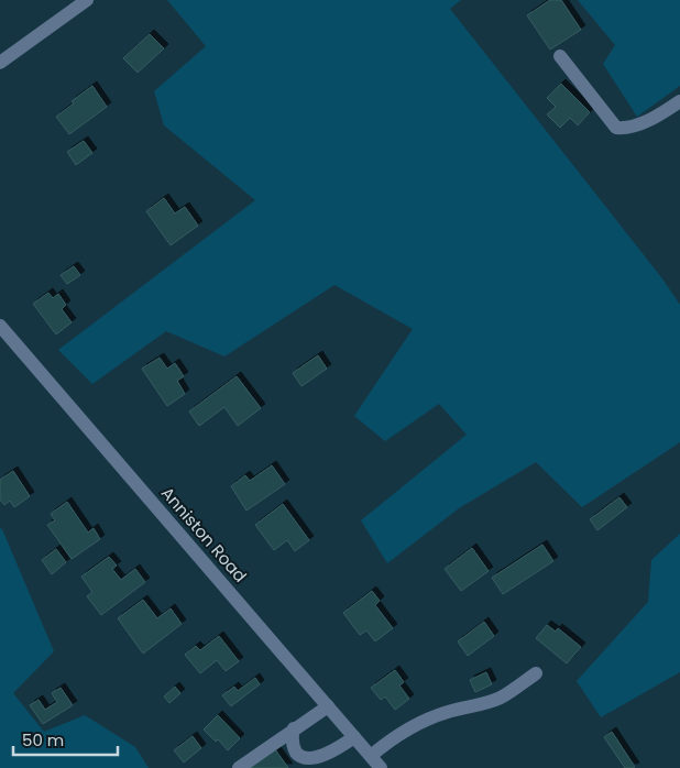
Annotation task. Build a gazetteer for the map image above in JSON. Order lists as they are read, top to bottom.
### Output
{
  "streets": {
    "street": ["Anniston Road"]
  },
  "scale_bar": "50 m"
}
